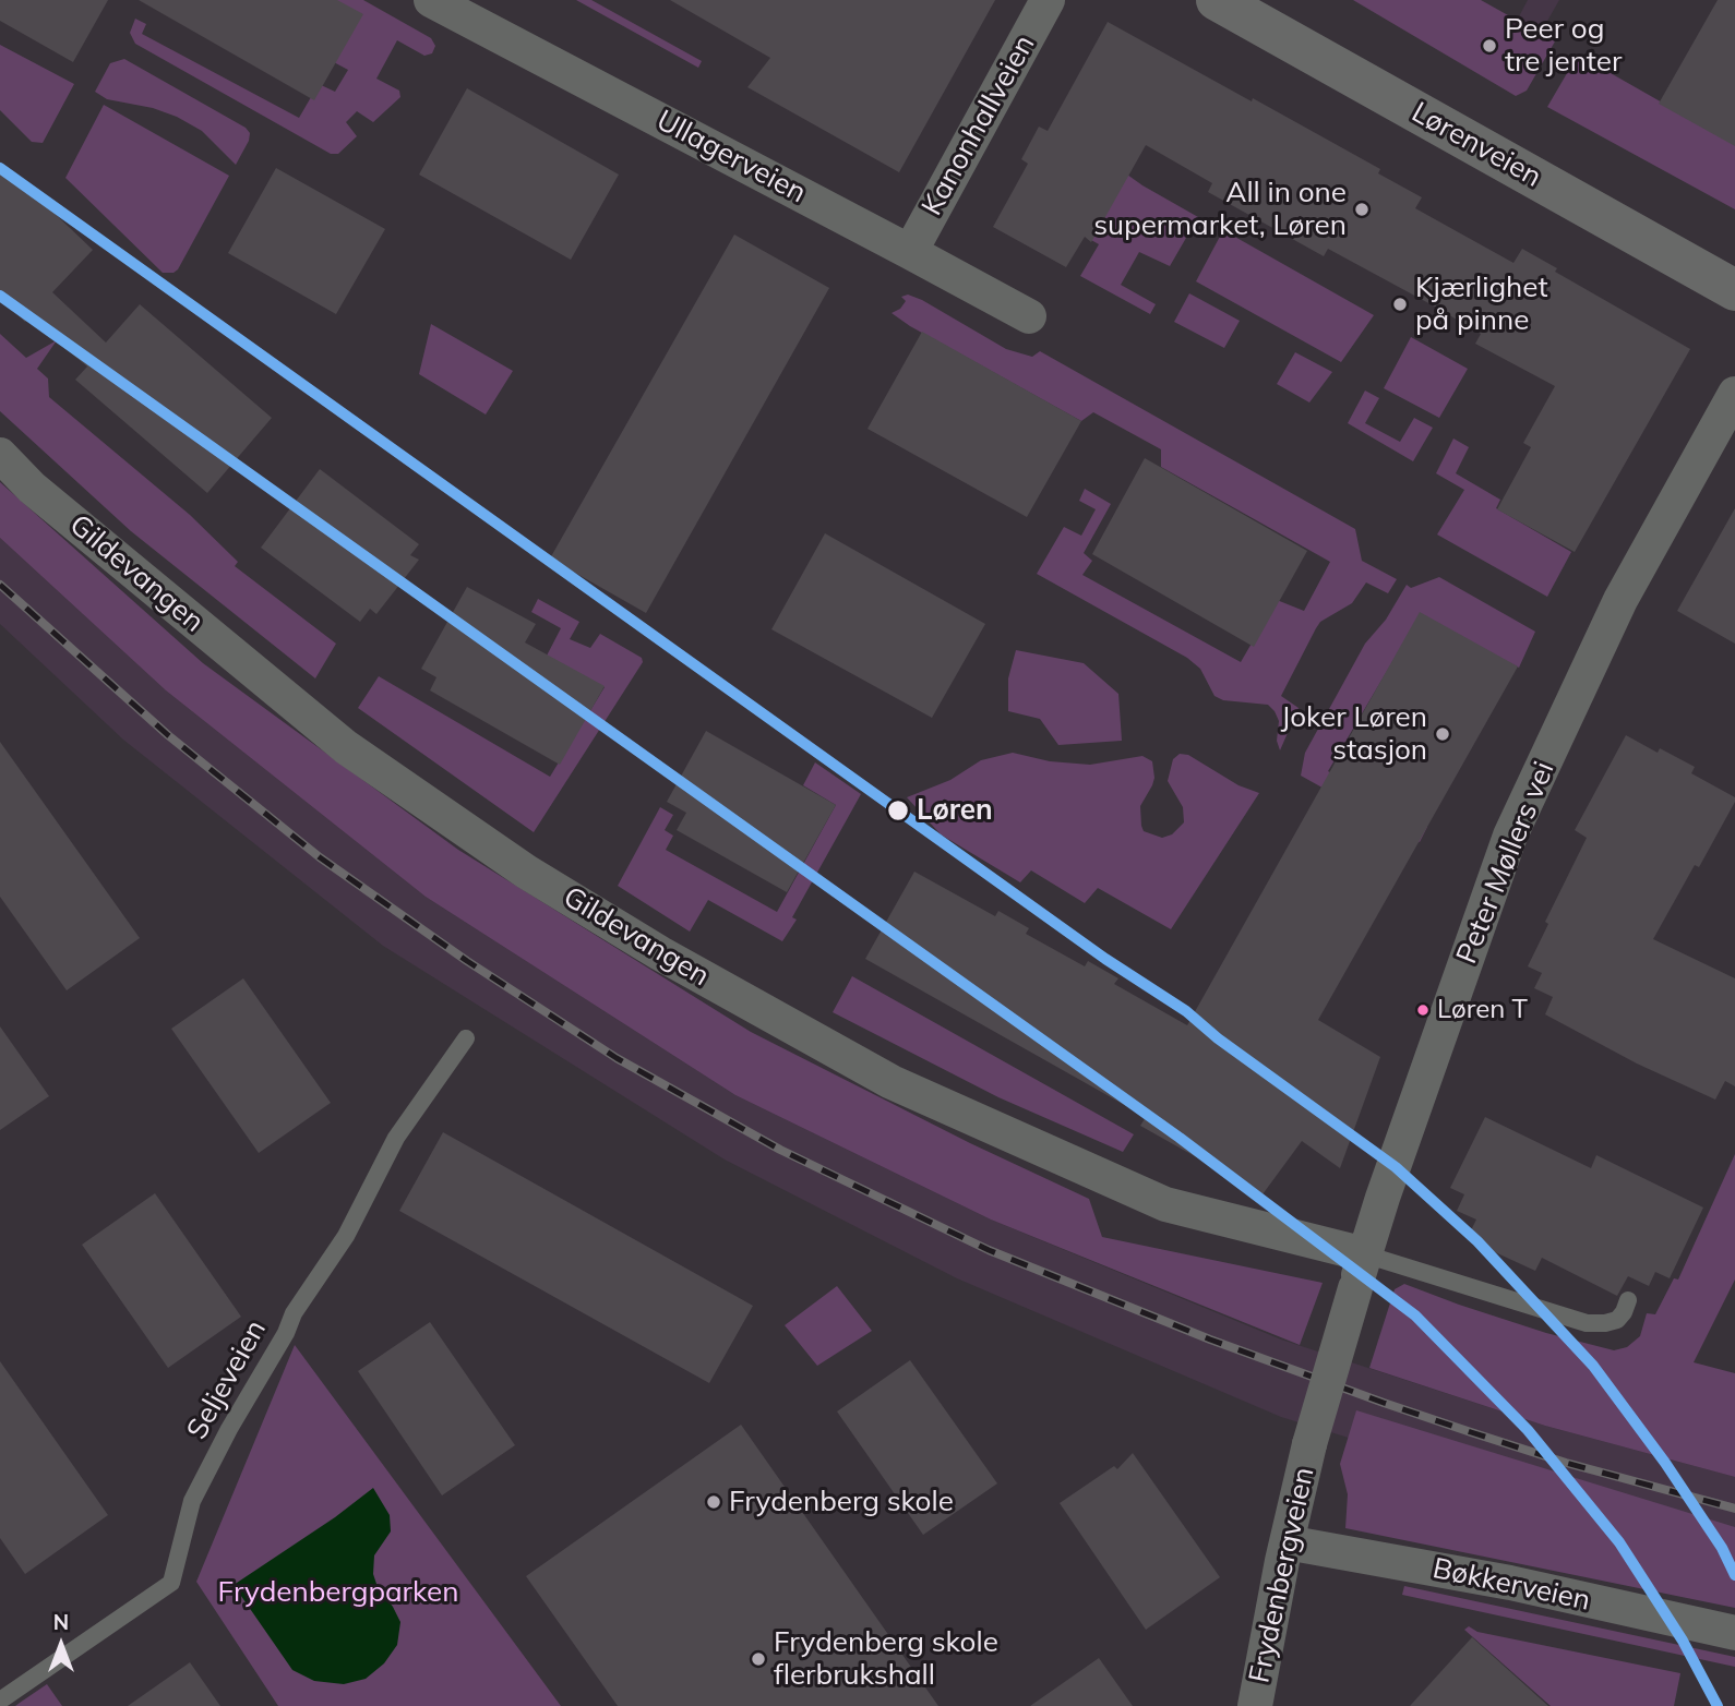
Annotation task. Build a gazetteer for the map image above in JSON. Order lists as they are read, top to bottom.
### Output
{
  "streets": {
    "street": [
      "Kanonhallveien",
      "Lørenveien",
      "Ullagerveien",
      "Gildevangen",
      "Peter Møllers vei",
      "Frydenbergveien",
      "Bøkkerveien"
    ],
    "lane": ["Seljeveien"]
  },
  "crossings": [
    ["Kanonhallveien", "Ullagerveien"],
    ["Gildevangen", "Peter Møllers vei"],
    ["Peter Møllers vei", "Frydenbergveien"],
    ["Frydenbergveien", "Bøkkerveien"]
  ],
  "parks": ["Frydenbergparken"],
  "places": [
    "Peer og tre jenter",
    "All in one supermarket, Løren",
    "Kjærlighet på pinne",
    "Joker Løren stasjon",
    "Løren",
    "Løren T",
    "Frydenberg skole",
    "Frydenberg skole flerbrukshall"
  ],
  "north": "top"
}
